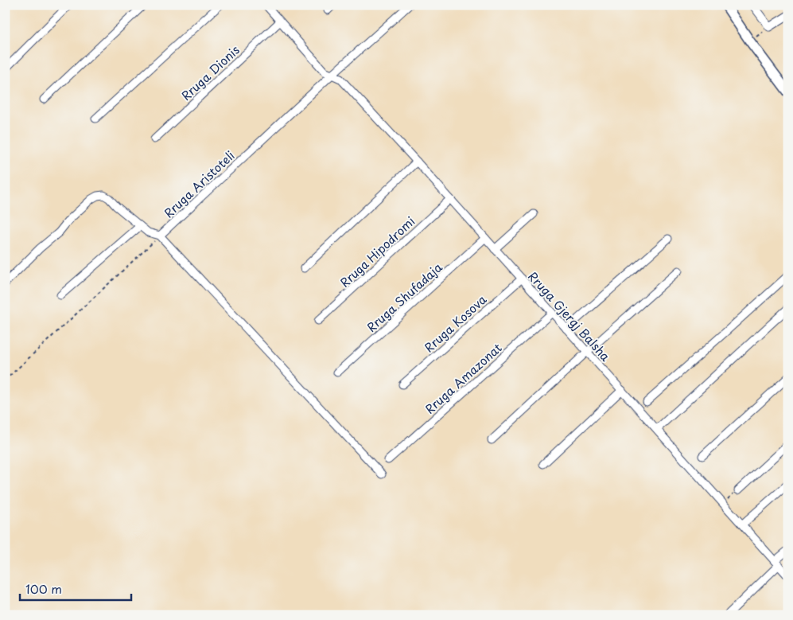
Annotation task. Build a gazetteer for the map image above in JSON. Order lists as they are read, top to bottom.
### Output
{
  "streets": {
    "street": [
      "Rruga Dionis",
      "Rruga Aristoteli",
      "Rruga Hipodromi",
      "Rruga Shufadaja",
      "Rruga Gjergj Balsha",
      "Rruga Kosova",
      "Rruga Amazonat"
    ]
  },
  "crossings": [
    ["Rruga Dionis", "Rruga Gjergj Balsha"],
    ["Rruga Aristoteli", "Rruga Gjergj Balsha"],
    ["Rruga Hipodromi", "Rruga Gjergj Balsha"],
    ["Rruga Shufadaja", "Rruga Gjergj Balsha"],
    ["Rruga Gjergj Balsha", "Rruga Kosova"],
    ["Rruga Gjergj Balsha", "Rruga Amazonat"]
  ],
  "scale_bar": "100 m"
}
